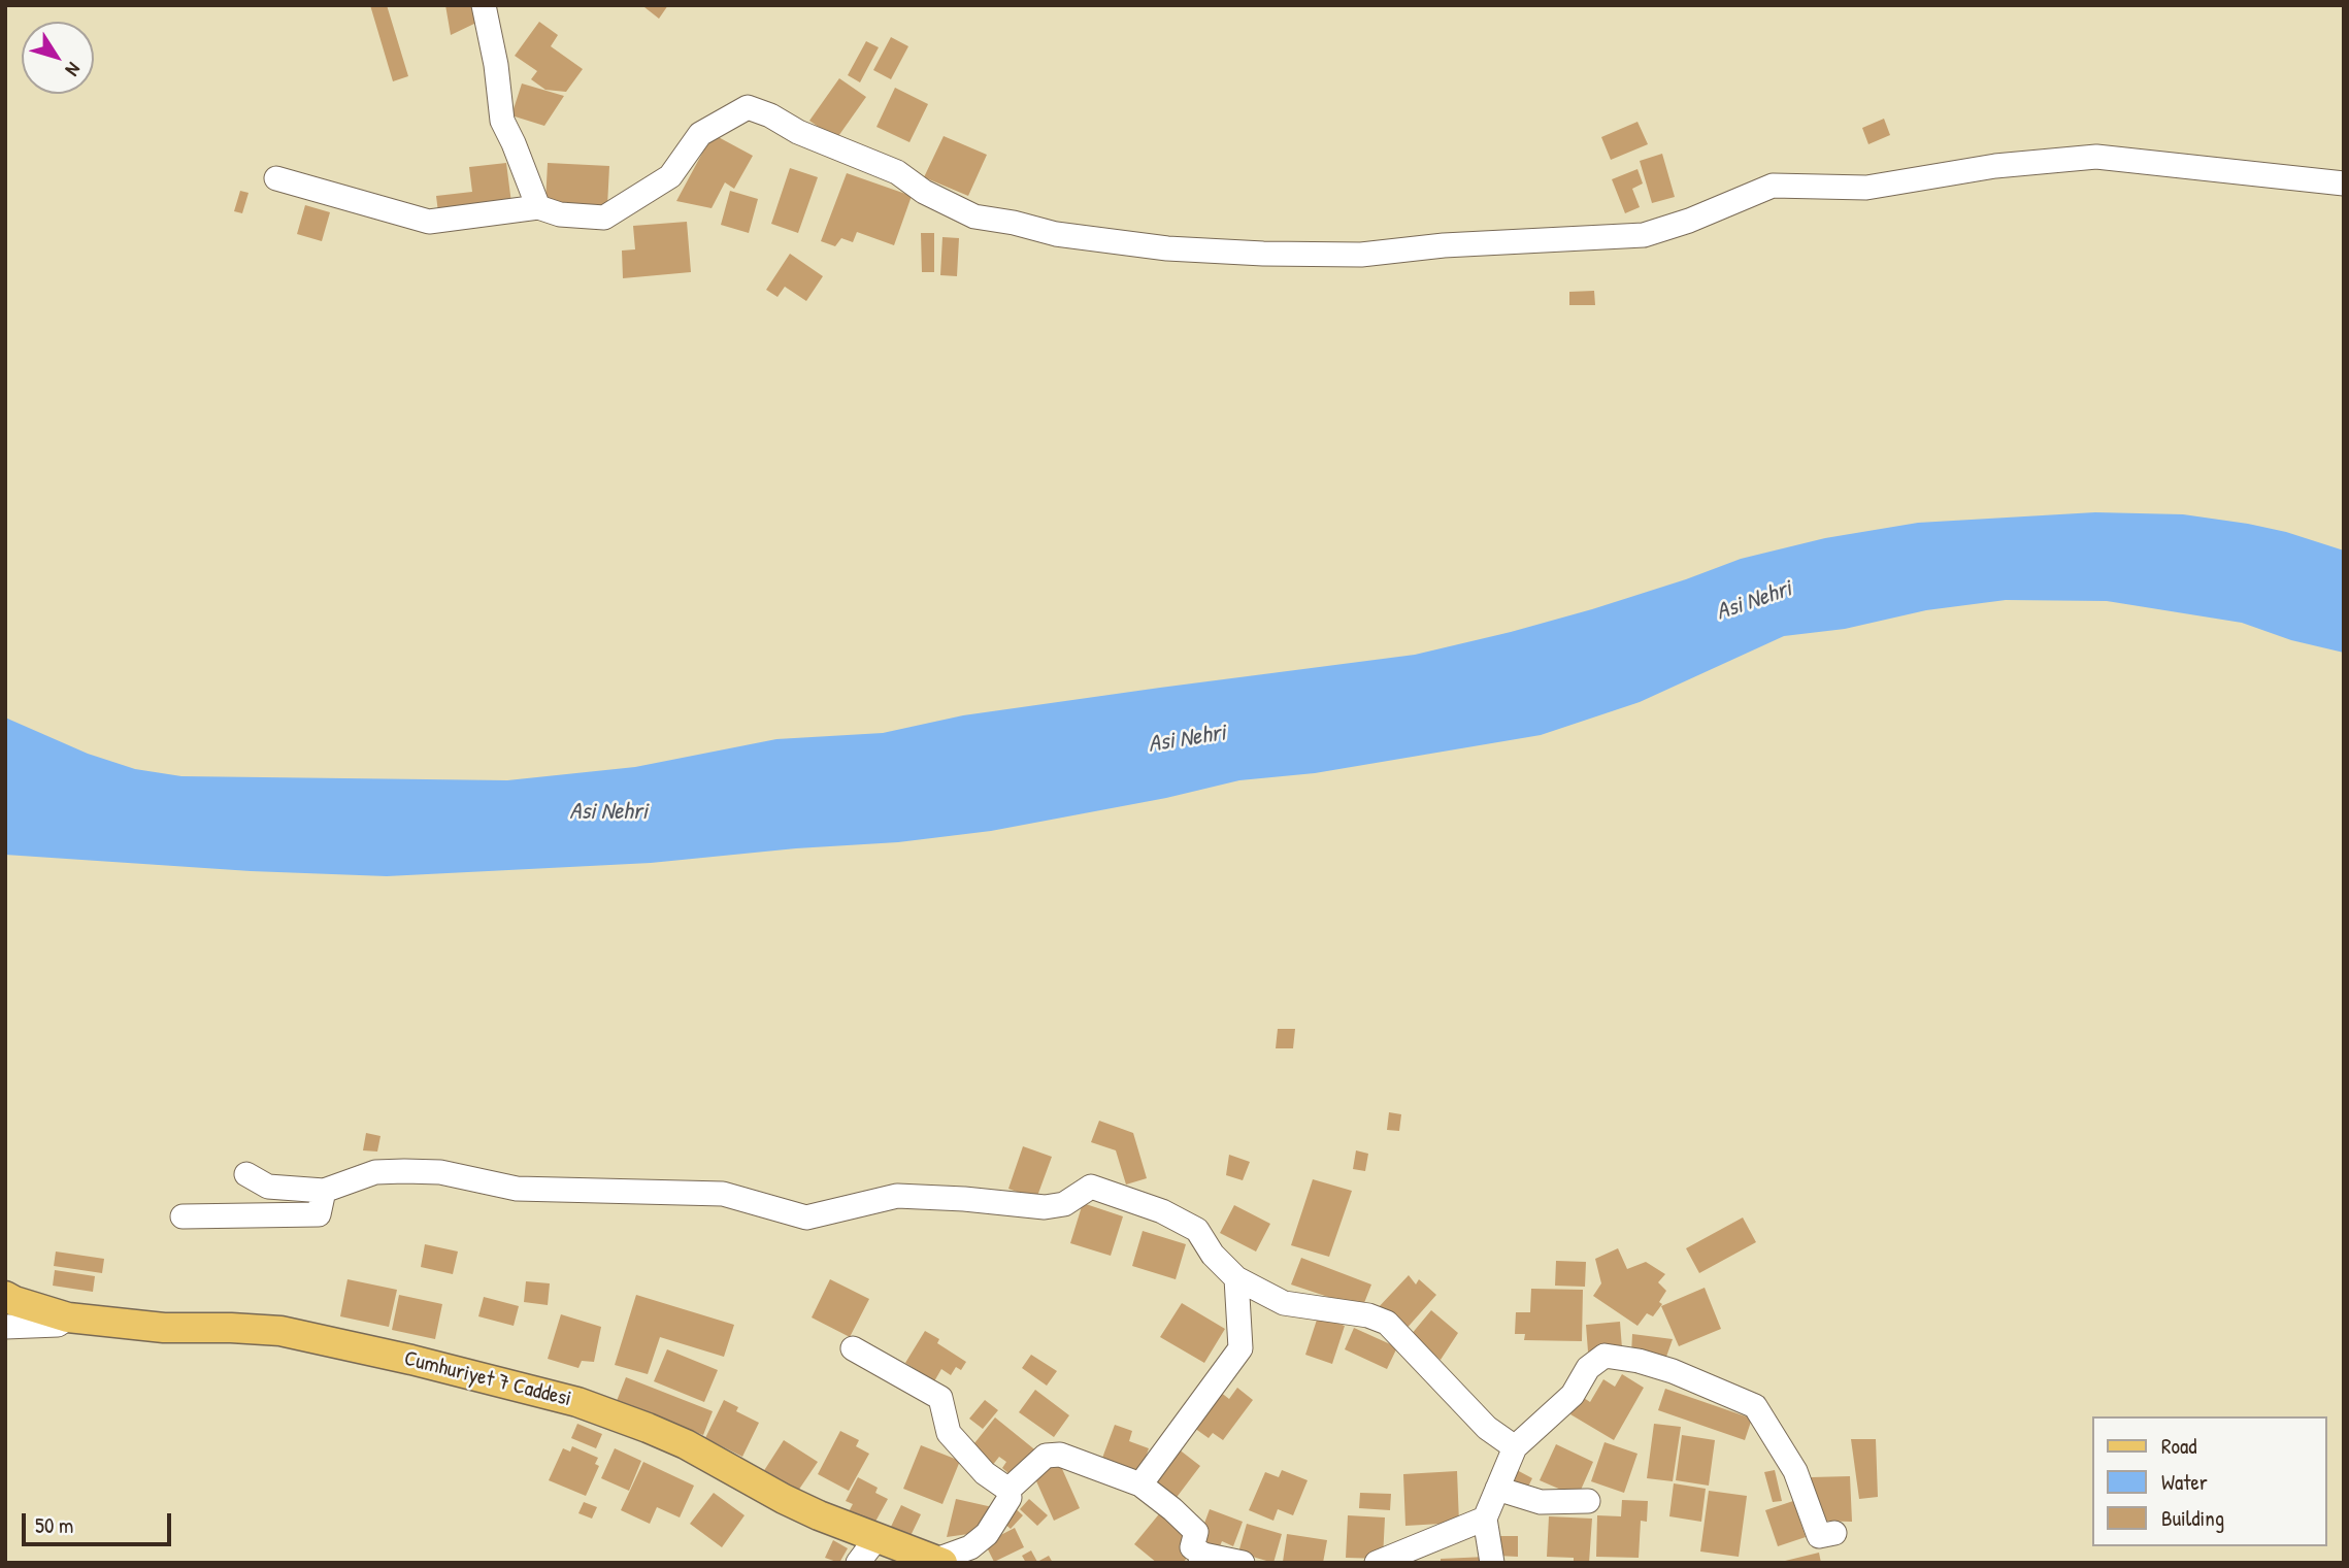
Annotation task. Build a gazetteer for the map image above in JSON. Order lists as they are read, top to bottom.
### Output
{
  "streets": {
    "main road": ["Cumhuriyet 7 Caddesi"]
  },
  "water": ["Asi Nehri"],
  "legend": ["Road", "Water", "Building"],
  "scale_bar": "50 m",
  "north": "bottom right"
}
